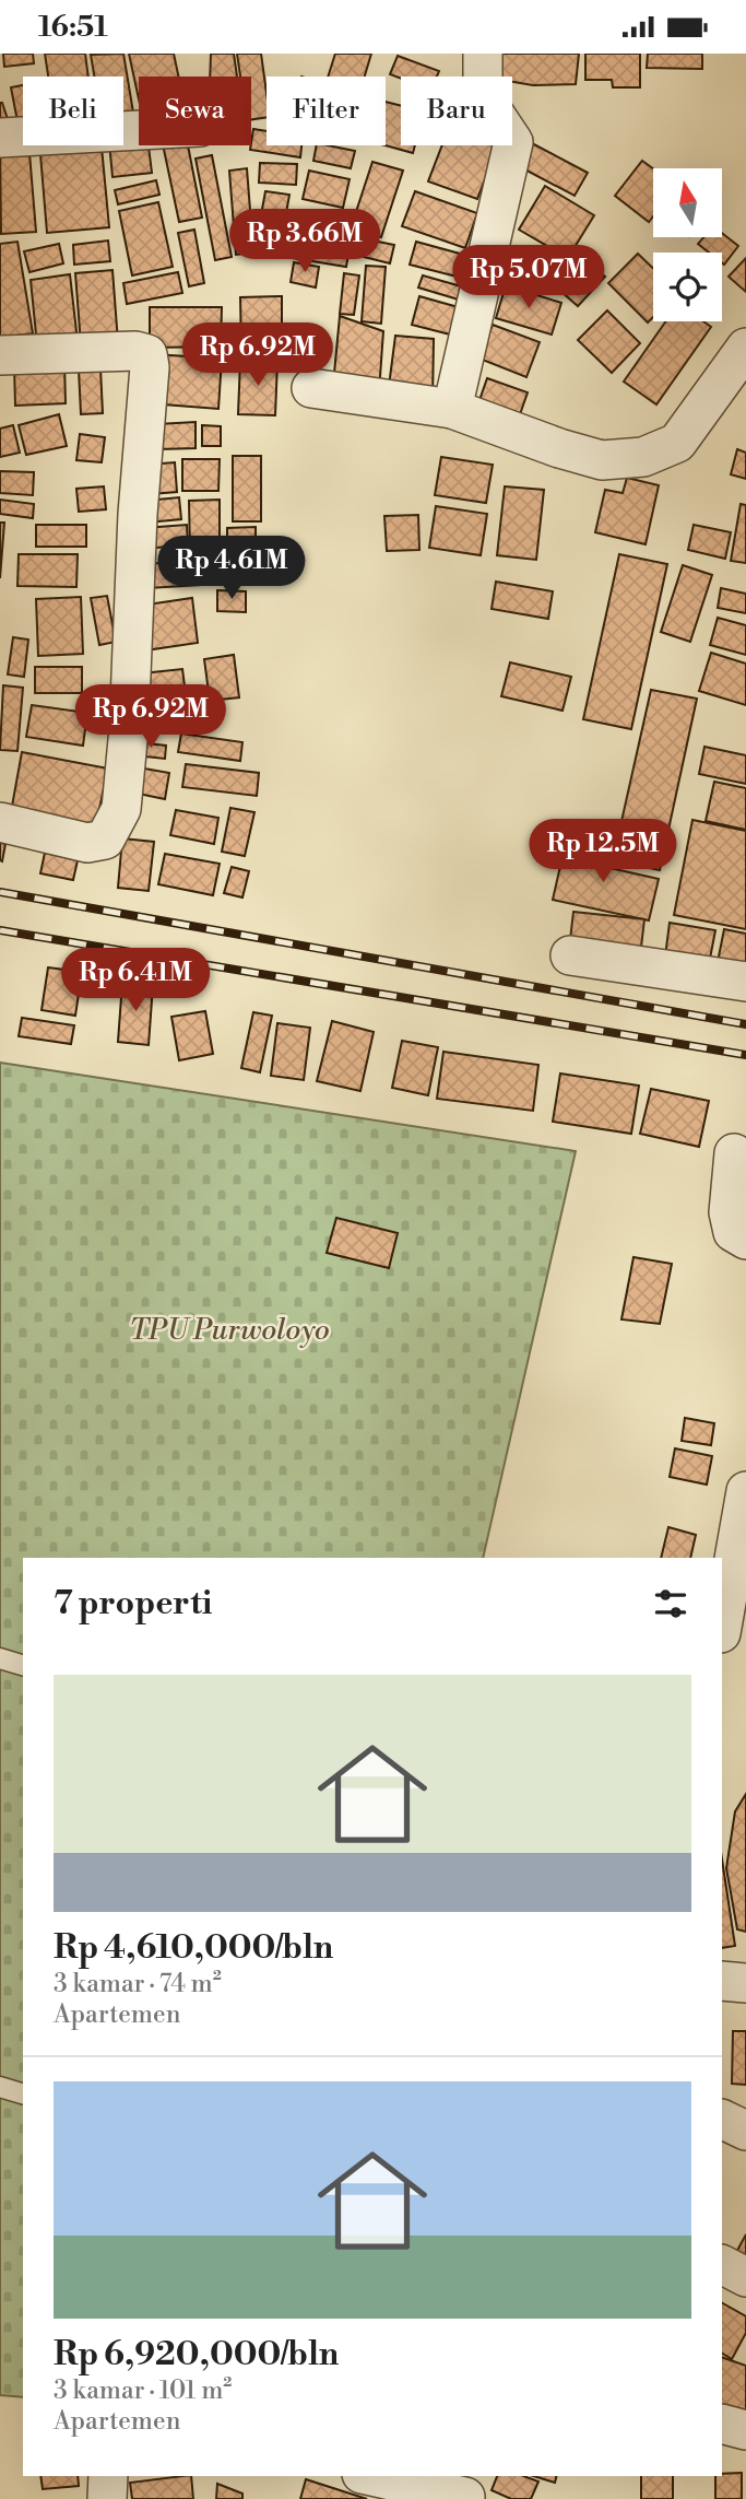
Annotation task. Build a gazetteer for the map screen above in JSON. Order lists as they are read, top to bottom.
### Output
{
  "parks": ["TPU Purwoloyo"],
  "north": "top",
  "page": {
    "status": "16:51",
    "chip": [
      "Beli",
      "Sewa",
      "Filter",
      "Baru"
    ],
    "price": [
      "Rp 3.66M",
      "Rp 5.07M",
      "Rp 6.92M",
      "Rp 4.61M",
      "Rp 6.92M",
      "Rp 12.5M",
      "Rp 6.41M"
    ],
    "heading": "7 properti",
    "list": [
      {
        "name": "Rp 4,610,000/bln",
        "note": "3 kamar · 74 m² · Apartemen"
      },
      {
        "name": "Rp 6,920,000/bln",
        "note": "3 kamar · 101 m² · Apartemen"
      }
    ]
  }
}
